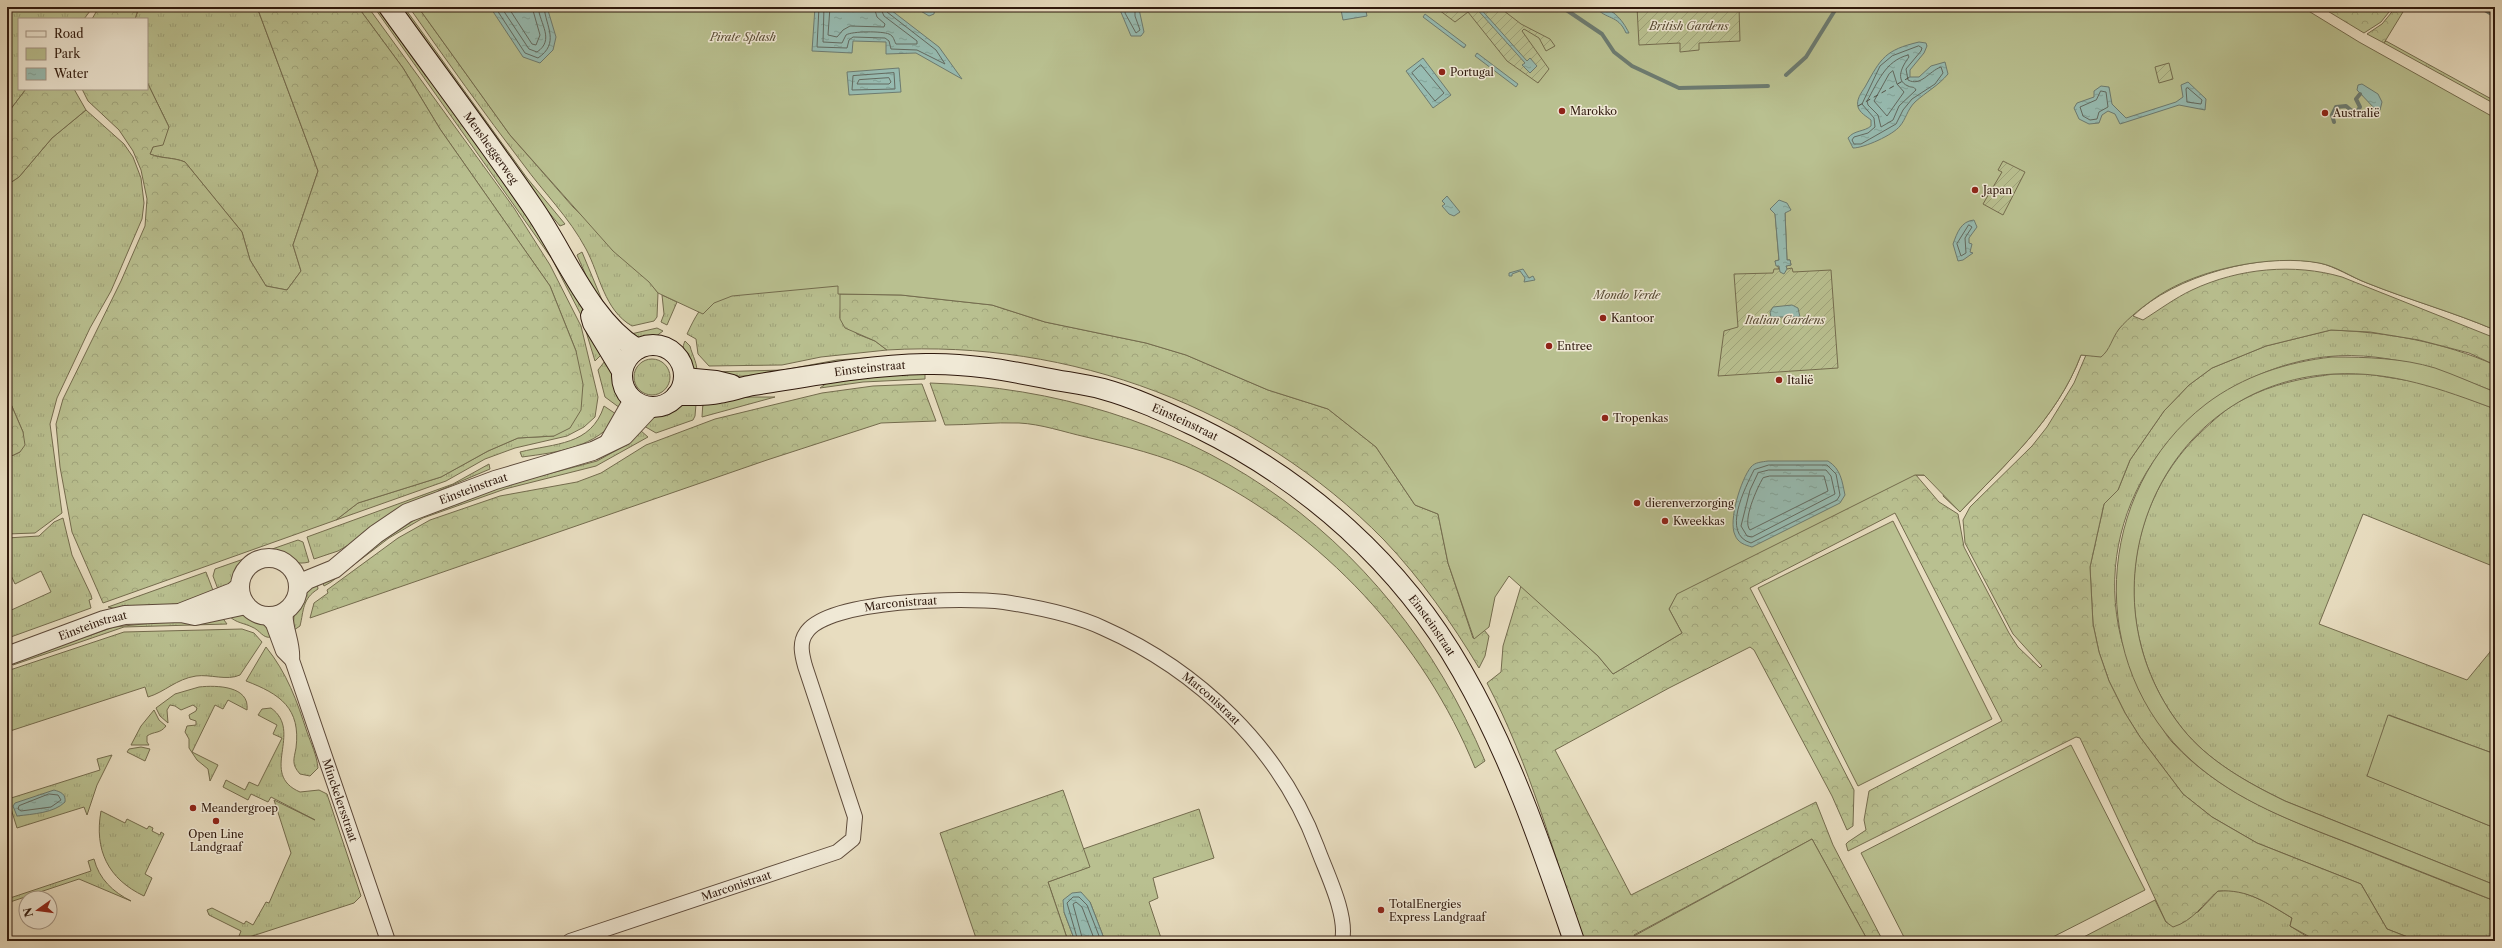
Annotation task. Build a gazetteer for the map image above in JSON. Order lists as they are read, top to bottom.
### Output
{
  "streets": {
    "main road": ["Mensheggerweg", "Einsteinstraat"],
    "street": ["Marconistraat", "Minckelersstraat"]
  },
  "crossings": [
    ["Mensheggerweg", "Einsteinstraat"],
    ["Einsteinstraat", "Minckelersstraat"]
  ],
  "parks": [
    "British Gardens",
    "Pirate Splash",
    "Mondo Verde",
    "Italian Gardens"
  ],
  "places": [
    "Portugal",
    "Marokko",
    "Australië",
    "Japan",
    "Kantoor",
    "Entree",
    "Italië",
    "Tropenkas",
    "dierenverzorging",
    "Kweekkas",
    "Meandergroep",
    "Open Line Landgraaf",
    "TotalEnergies Express Landgraaf"
  ],
  "legend": ["Road", "Park", "Water"],
  "north": "left"
}
